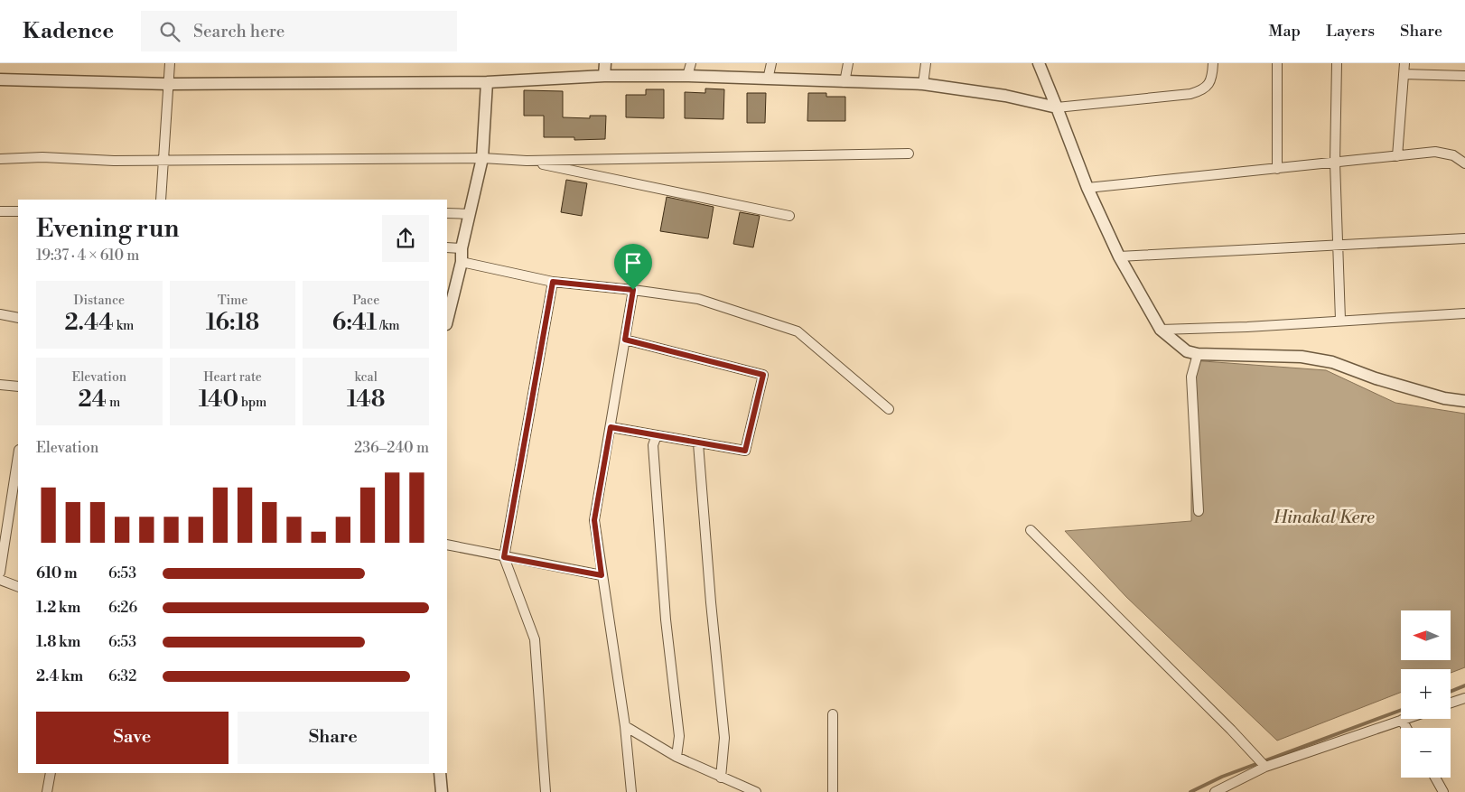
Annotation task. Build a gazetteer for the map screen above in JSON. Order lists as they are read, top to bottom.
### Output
{
  "water": ["Hinakal Kere"],
  "north": "left",
  "page": {
    "header": "Kadence",
    "search": "Search here",
    "nav": ["Map", "Layers", "Share"],
    "heading": ["Evening run", "19:37 · 4 × 610 m"],
    "stats": [
      ["Distance", "2.44 km"],
      ["Time", "16:18"],
      ["Pace", "6:41 /km"],
      ["Elevation", "24 m"],
      ["Heart rate", "140 bpm"],
      ["kcal", "148"]
    ],
    "chart": ["Elevation", "236–240 m"],
    "list": [
      {
        "name": "610 m",
        "note": "6:53"
      },
      {
        "name": "1.2 km",
        "note": "6:26"
      },
      {
        "name": "1.8 km",
        "note": "6:53"
      },
      {
        "name": "2.4 km",
        "note": "6:32"
      }
    ],
    "map_buttons": ["+", "−"],
    "buttons": ["Save", "Share"]
  }
}
